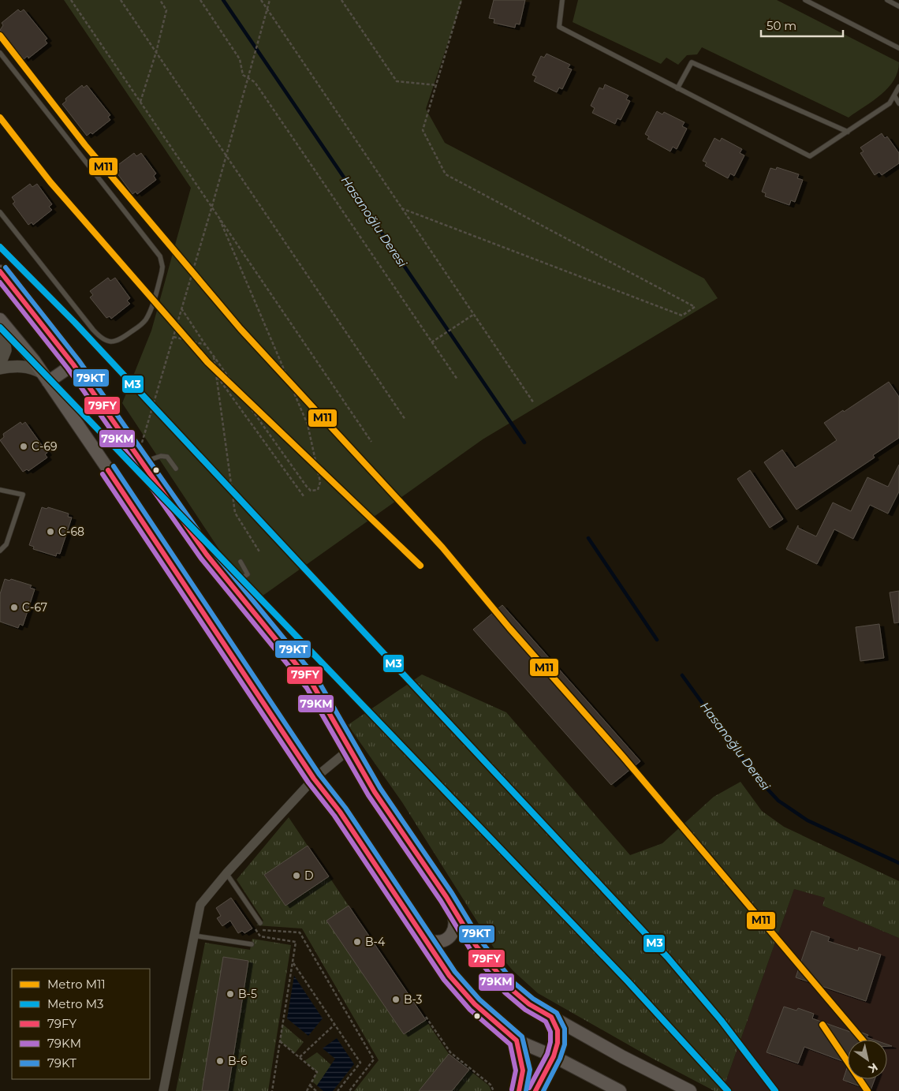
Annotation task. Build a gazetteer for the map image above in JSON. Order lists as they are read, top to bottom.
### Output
{
  "water": ["Hasanoğlu Deresi"],
  "places": [
    "C-69",
    "C-68",
    "C-67",
    "D",
    "B-4",
    "B-5",
    "B-3",
    "B-6"
  ],
  "lines": [
    "metro line M11",
    "metro line M3",
    "transit line 79KT",
    "transit line 79FY",
    "transit line 79KM"
  ],
  "legend": [
    "Metro M11",
    "Metro M3",
    "79FY",
    "79KM",
    "79KT"
  ],
  "scale_bar": "50 m",
  "north": "bottom right"
}
